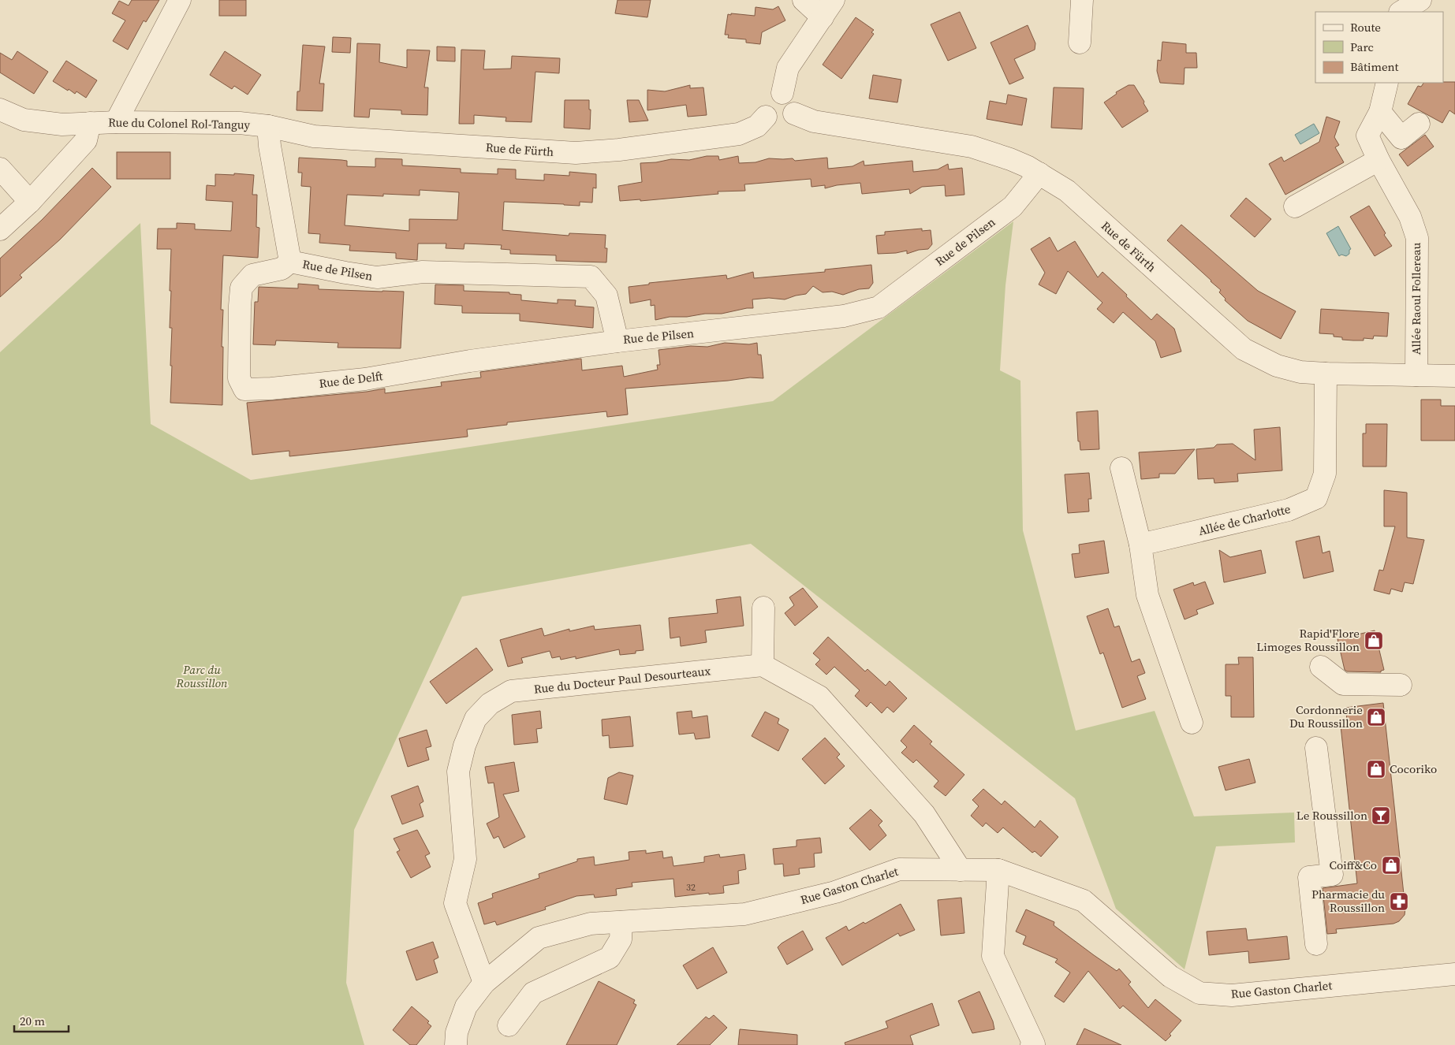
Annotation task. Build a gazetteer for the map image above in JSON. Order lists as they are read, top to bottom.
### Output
{
  "streets": {
    "street": [
      "Rue du Colonel Rol-Tanguy",
      "Rue de Fürth",
      "Rue de Pilsen",
      "Allée Raoul Follereau",
      "Rue de Delft",
      "Allée de Charlotte",
      "Rue du Docteur Paul Desourteaux",
      "Rue Gaston Charlet"
    ]
  },
  "crossings": [
    ["Rue du Colonel Rol-Tanguy", "Rue de Fürth"],
    ["Rue du Colonel Rol-Tanguy", "Rue de Pilsen"],
    ["Rue de Fürth", "Rue de Pilsen"],
    ["Rue de Fürth", "Allée Raoul Follereau"],
    ["Rue de Fürth", "Allée de Charlotte"],
    ["Rue de Pilsen", "Rue de Delft"],
    ["Rue du Docteur Paul Desourteaux", "Rue Gaston Charlet"]
  ],
  "parks": ["Parc du Roussillon"],
  "places": {
    "shop": [
      "Rapid'Flore Limoges Roussillon",
      "Cordonnerie Du Roussillon",
      "Cocoriko",
      "Coiff&Co"
    ],
    "bar": ["Le Roussillon"],
    "pharmacy": ["Pharmacie du Roussillon"]
  },
  "house_numbers": ["32"],
  "legend": ["Route", "Parc", "Bâtiment"],
  "scale_bar": "20 m"
}
